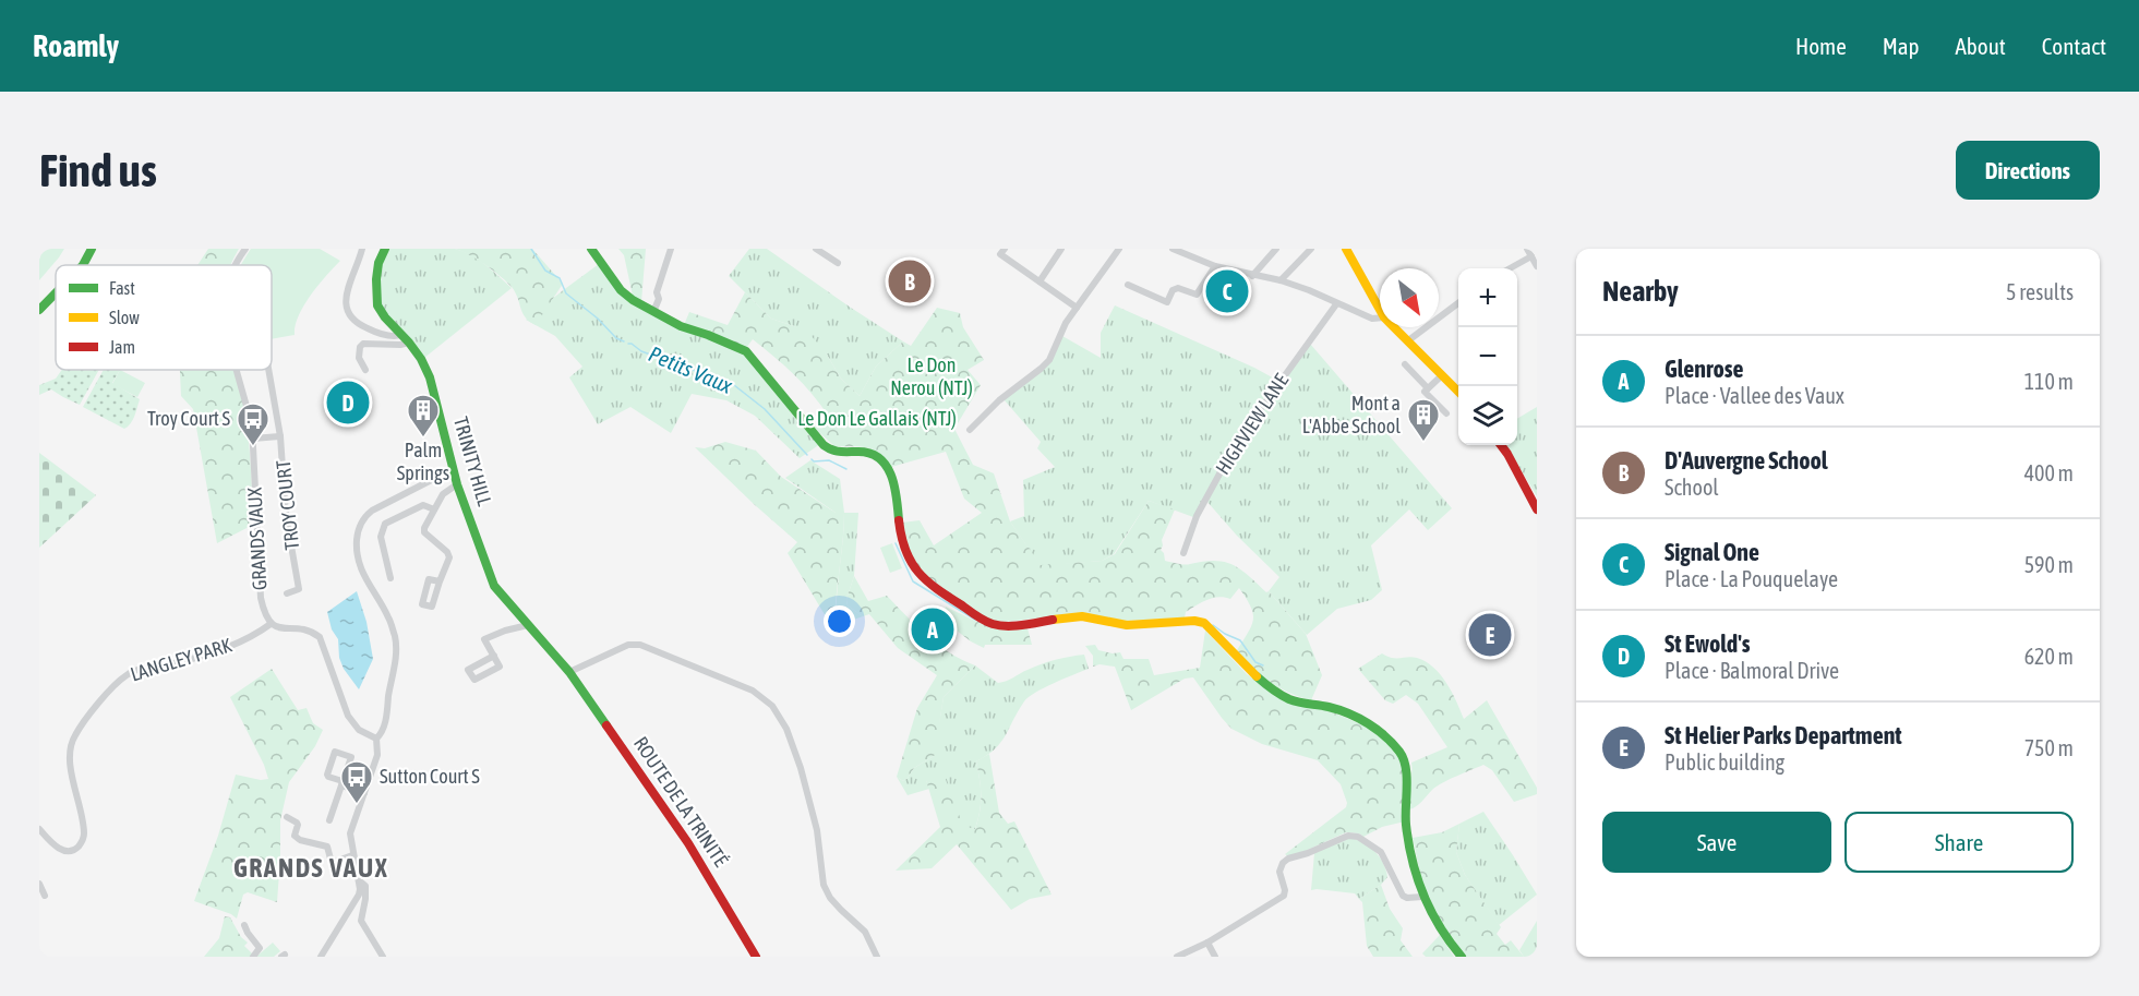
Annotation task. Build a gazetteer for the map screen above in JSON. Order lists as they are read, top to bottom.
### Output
{
  "streets": {
    "street": [
      "HIGHVIEW LANE",
      "TRINITY HILL",
      "TROY COURT",
      "GRANDS VAUX",
      "LANGLEY PARK",
      "ROUTE DE LA TRINITÉ"
    ]
  },
  "crossings": [
    ["TRINITY HILL", "ROUTE DE LA TRINITÉ"],
    ["TROY COURT", "GRANDS VAUX"],
    ["GRANDS VAUX", "LANGLEY PARK"]
  ],
  "districts": ["GRANDS VAUX"],
  "water": ["Petits Vaux"],
  "parks": ["Le Don Nerou (NTJ)", "Le Don Le Gallais (NTJ)"],
  "places": {
    "building": ["Palm Springs", "Mont a L'Abbe School"],
    "bus stop": ["Troy Court S", "Sutton Court S"]
  },
  "legend": ["Fast", "Slow", "Jam"],
  "north": "bottom right",
  "page": {
    "header": "Roamly",
    "nav": [
      "Home",
      "Map",
      "About",
      "Contact"
    ],
    "buttons": [
      "Directions",
      ["Save", "Share"]
    ],
    "title": "Find us",
    "heading": ["Nearby", "5 results"],
    "pins": [
      "B",
      "C",
      "D",
      "A",
      "E"
    ],
    "map_buttons": ["+", "−"],
    "list": [
      {
        "mark": "A",
        "name": "Glenrose",
        "note": "Place · Vallee des Vaux",
        "value": "110 m"
      },
      {
        "mark": "B",
        "name": "D'Auvergne School",
        "note": "School",
        "value": "400 m"
      },
      {
        "mark": "C",
        "name": "Signal One",
        "note": "Place · La Pouquelaye",
        "value": "590 m"
      },
      {
        "mark": "D",
        "name": "St Ewold's",
        "note": "Place · Balmoral Drive",
        "value": "620 m"
      },
      {
        "mark": "E",
        "name": "St Helier Parks Department",
        "note": "Public building",
        "value": "750 m"
      }
    ]
  }
}
